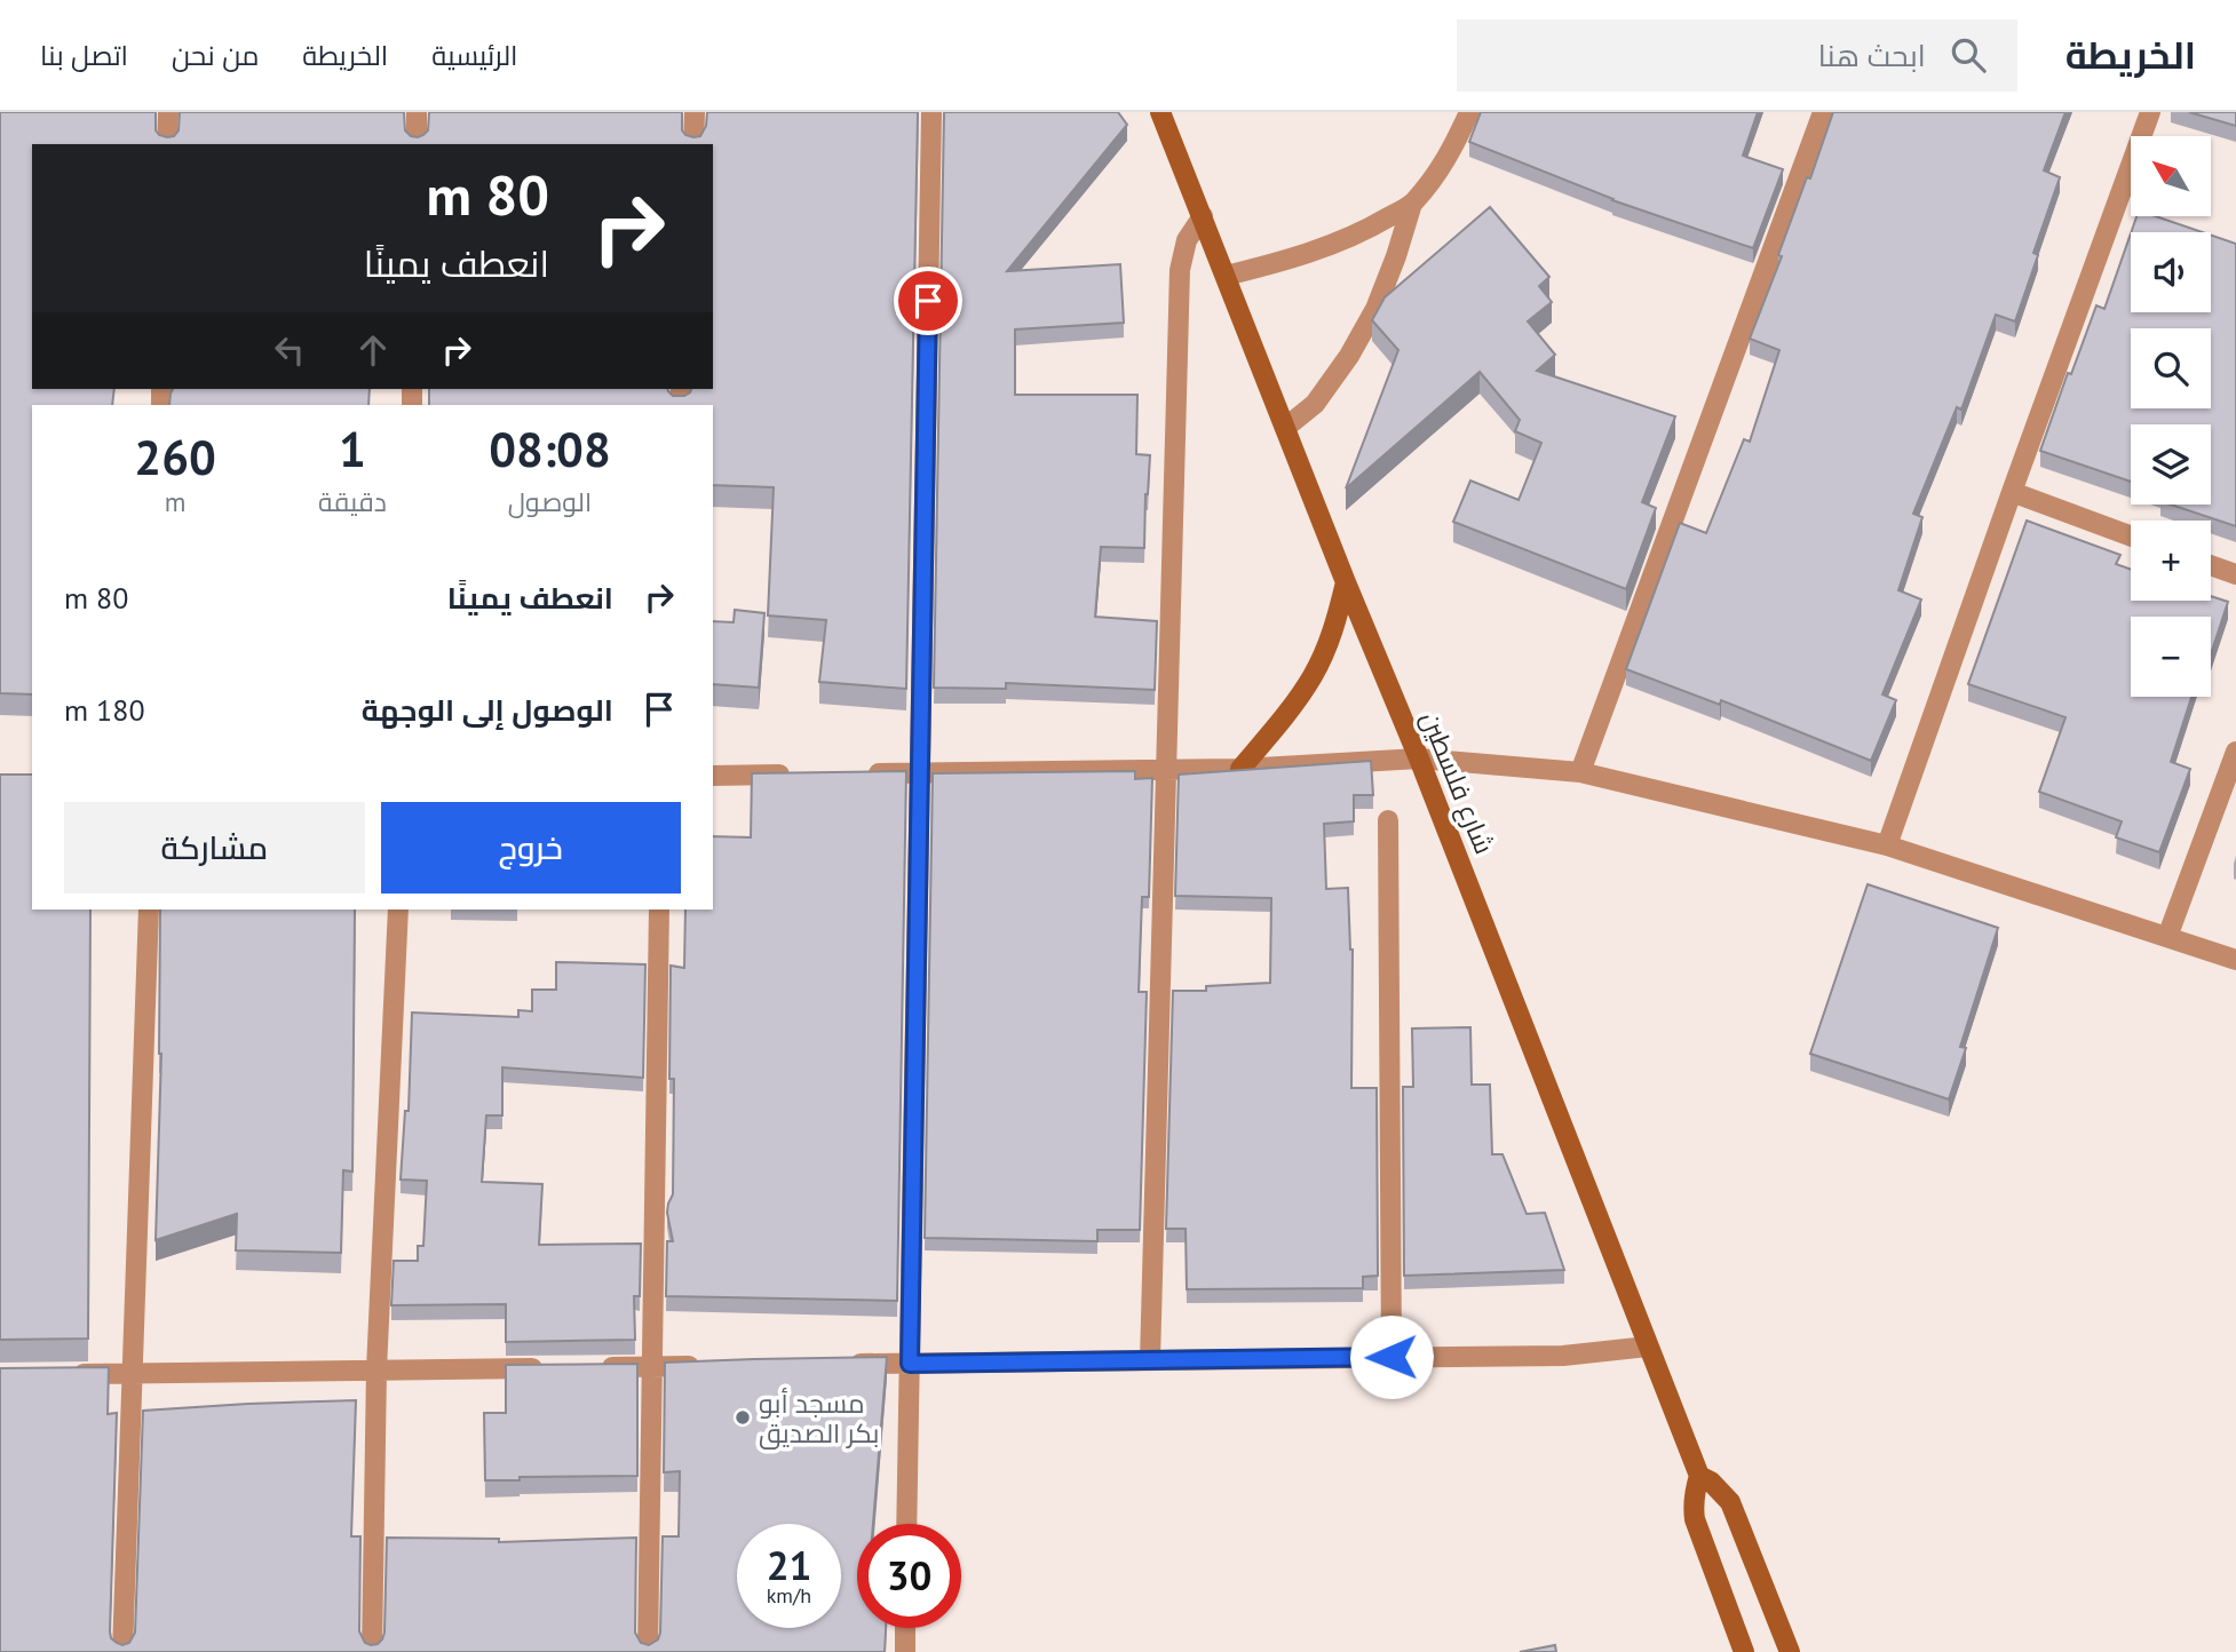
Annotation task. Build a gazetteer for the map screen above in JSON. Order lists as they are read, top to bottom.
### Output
{
  "streets": {
    "street": ["شارع فلسطين"]
  },
  "places": ["مسجد أبو بكر الصديق"],
  "north": "top left",
  "page": {
    "header": "الخريطة",
    "search": "ابحث هنا",
    "nav": [
      "الرئيسية",
      "الخريطة",
      "من نحن",
      "اتصل بنا"
    ],
    "map_buttons": ["+", "−"],
    "turn": ["80 m", "انعطف يمينًا"],
    "eta": [
      "08:08",
      "الوصول",
      "1",
      "دقيقة",
      "260",
      "m"
    ],
    "list": [
      {
        "name": "انعطف يمينًا",
        "value": "80 m"
      },
      {
        "name": "الوصول إلى الوجهة",
        "value": "180 m"
      }
    ],
    "buttons": ["خروج", "مشاركة"],
    "speed": "21 km/h",
    "limit": "30"
  }
}
